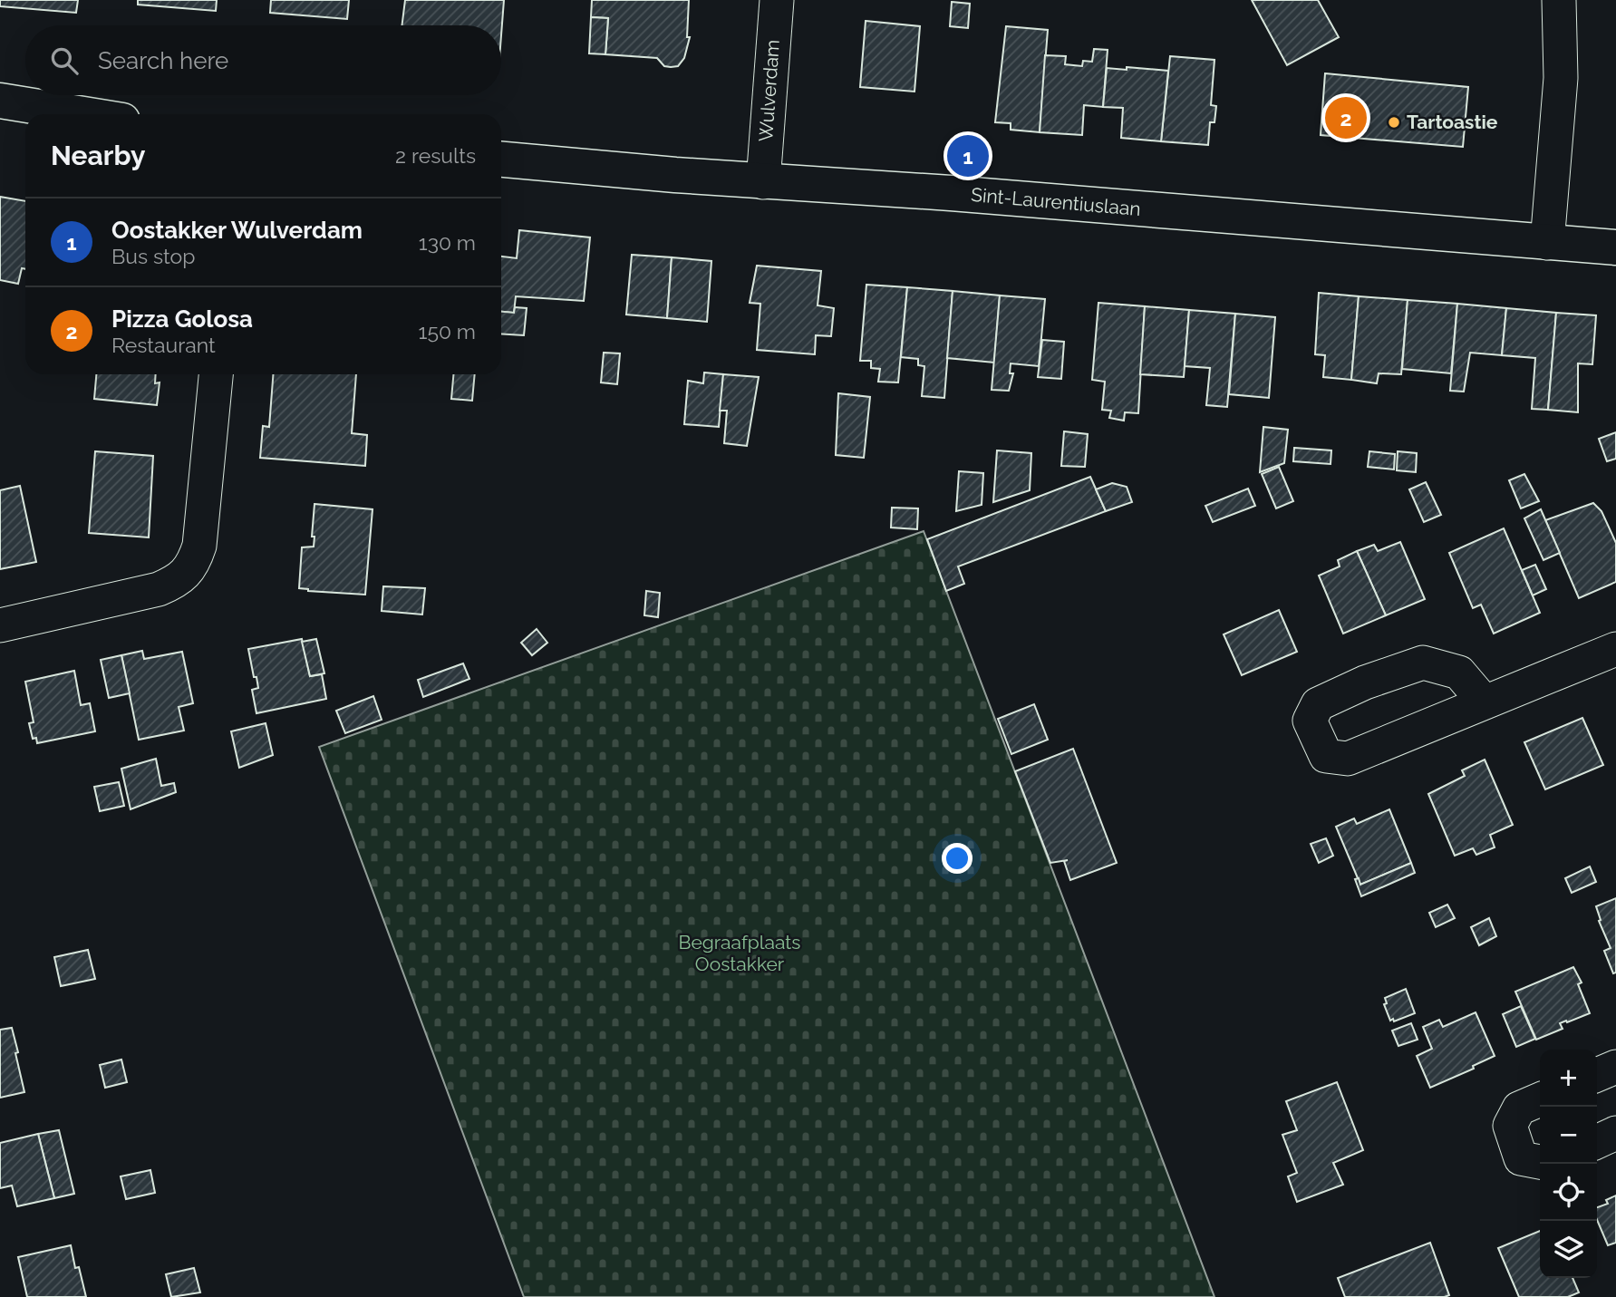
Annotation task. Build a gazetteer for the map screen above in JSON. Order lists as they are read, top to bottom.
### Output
{
  "streets": {
    "street": ["Wulverdam", "Sint-Laurentiuslaan"]
  },
  "crossings": [
    ["Wulverdam", "Sint-Laurentiuslaan"]
  ],
  "parks": ["Begraafplaats Oostakker"],
  "places": ["Tartoastie"],
  "page": {
    "search": "Search here",
    "pins": ["2", "1"],
    "heading": ["Nearby", "2 results"],
    "list": [
      {
        "mark": "1",
        "name": "Oostakker Wulverdam",
        "note": "Bus stop",
        "value": "130 m"
      },
      {
        "mark": "2",
        "name": "Pizza Golosa",
        "note": "Restaurant",
        "value": "150 m"
      }
    ],
    "map_buttons": ["+", "−"]
  }
}
